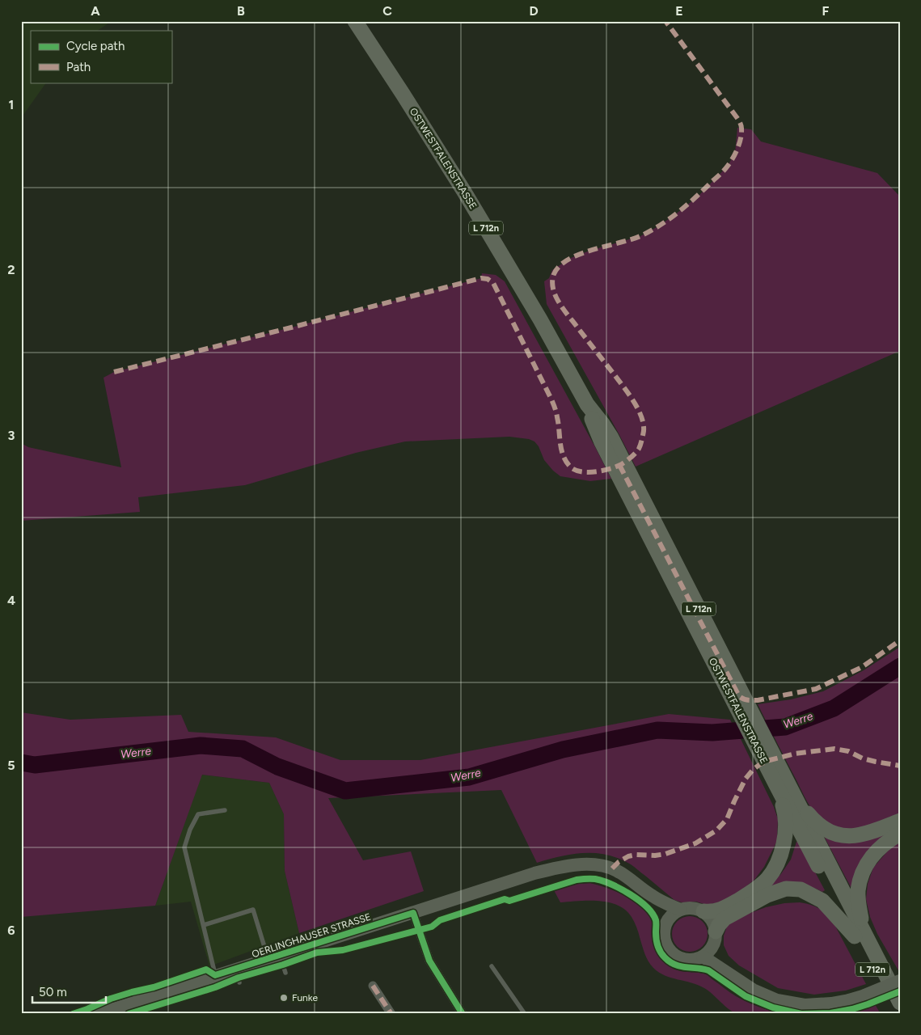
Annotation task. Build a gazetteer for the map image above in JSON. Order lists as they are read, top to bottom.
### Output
{
  "streets": {
    "main road": ["OSTWESTFALENSTRASSE", "L 712n", "OERLINGHAUSER STRASSE"]
  },
  "crossings": [
    ["OSTWESTFALENSTRASSE", "L 712n"],
    ["L 712n", "OERLINGHAUSER STRASSE"]
  ],
  "water": ["Werre"],
  "places": ["Funke"],
  "legend": ["Cycle path", "Path"],
  "scale_bar": "50 m",
  "grid": {
    "columns": [
      "A",
      "B",
      "C",
      "D",
      "E",
      "F"
    ],
    "rows": [
      "1",
      "2",
      "3",
      "4",
      "5",
      "6"
    ]
  }
}
